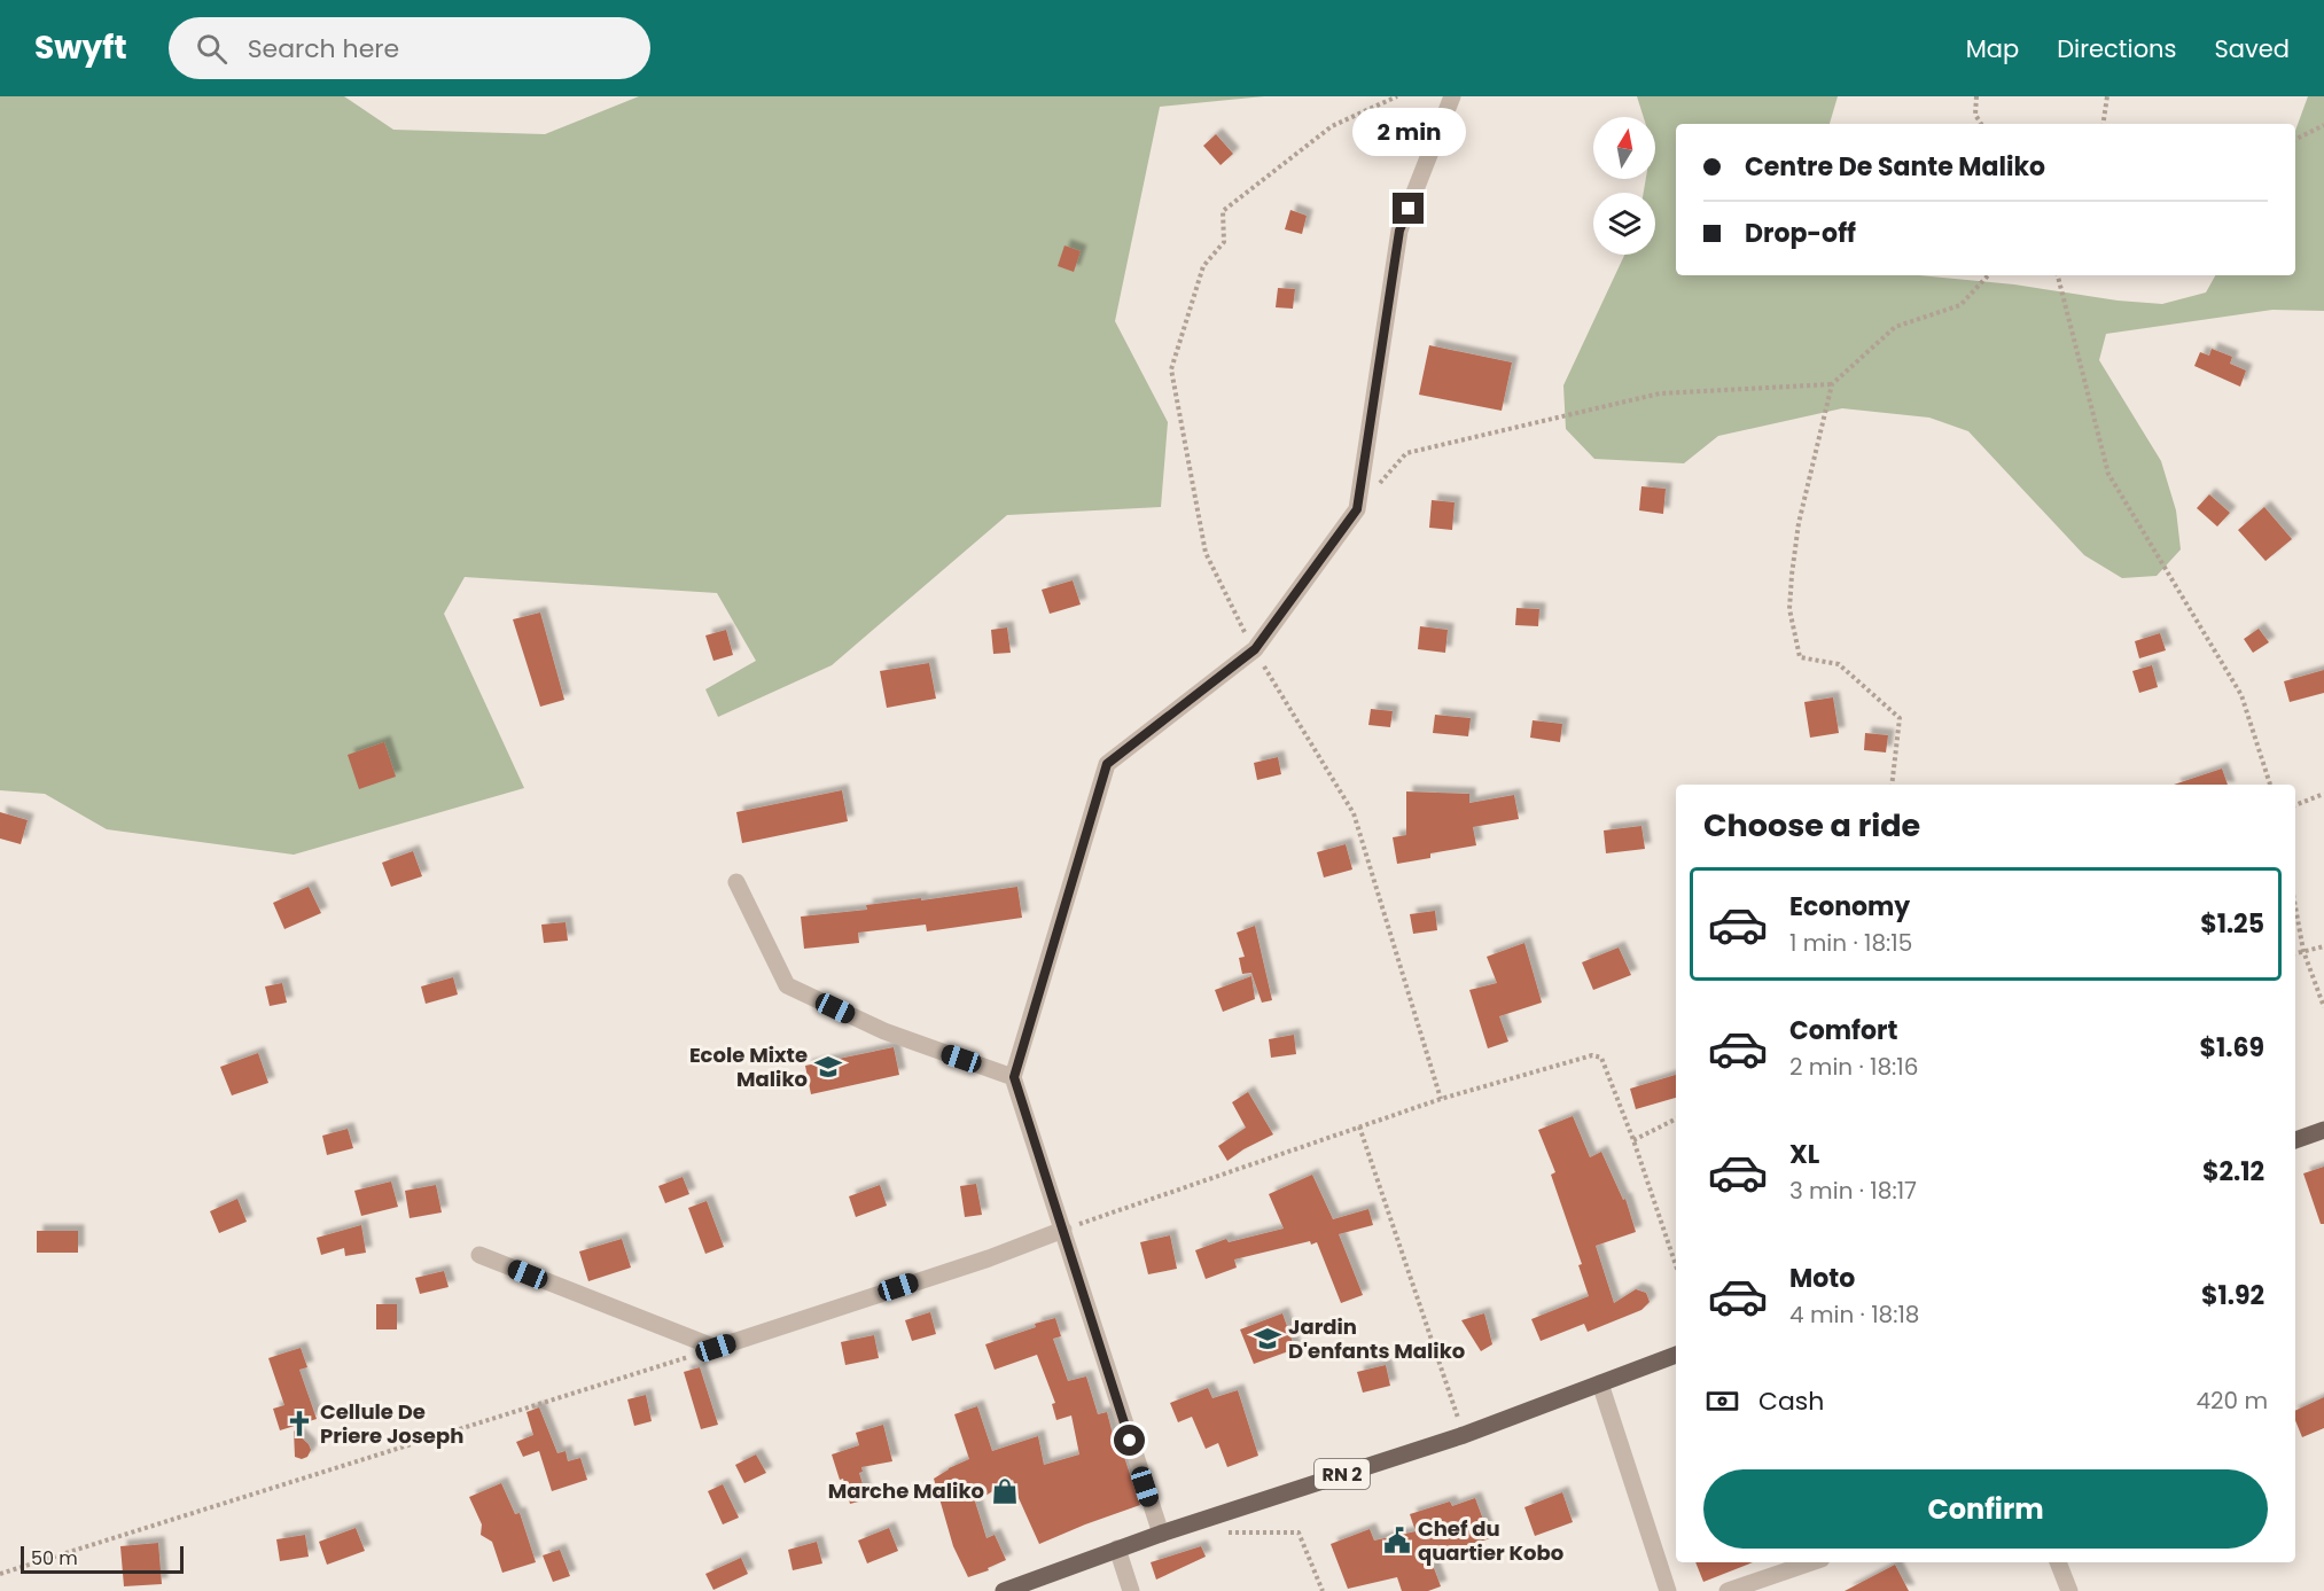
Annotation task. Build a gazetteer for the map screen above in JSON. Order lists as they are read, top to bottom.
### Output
{
  "streets": {
    "main road": ["RN 2"]
  },
  "places": {
    "school or university": ["Ecole Mixte Maliko", "Jardin D'enfants Maliko"],
    "church": ["Cellule De Priere Joseph"],
    "shop": ["Marche Maliko"],
    "public building": ["Chef du quartier Kobo"]
  },
  "scale_bar": "50 m",
  "north": "top",
  "page": {
    "header": "Swyft",
    "search": "Search here",
    "nav": ["Map", "Directions", "Saved"],
    "bubble": "2 min",
    "banner": ["Centre De Sante Maliko", "Drop-off"],
    "heading": "Choose a ride",
    "list": [
      {
        "name": "Economy",
        "note": "1 min · 18:15",
        "value": "$1.25"
      },
      {
        "name": "Comfort",
        "note": "2 min · 18:16",
        "value": "$1.69"
      },
      {
        "name": "XL",
        "note": "3 min · 18:17",
        "value": "$2.12"
      },
      {
        "name": "Moto",
        "note": "4 min · 18:18",
        "value": "$1.92"
      }
    ],
    "pay": ["Cash", "420 m"],
    "buttons": "Confirm",
    "scale": "50 m"
  }
}
